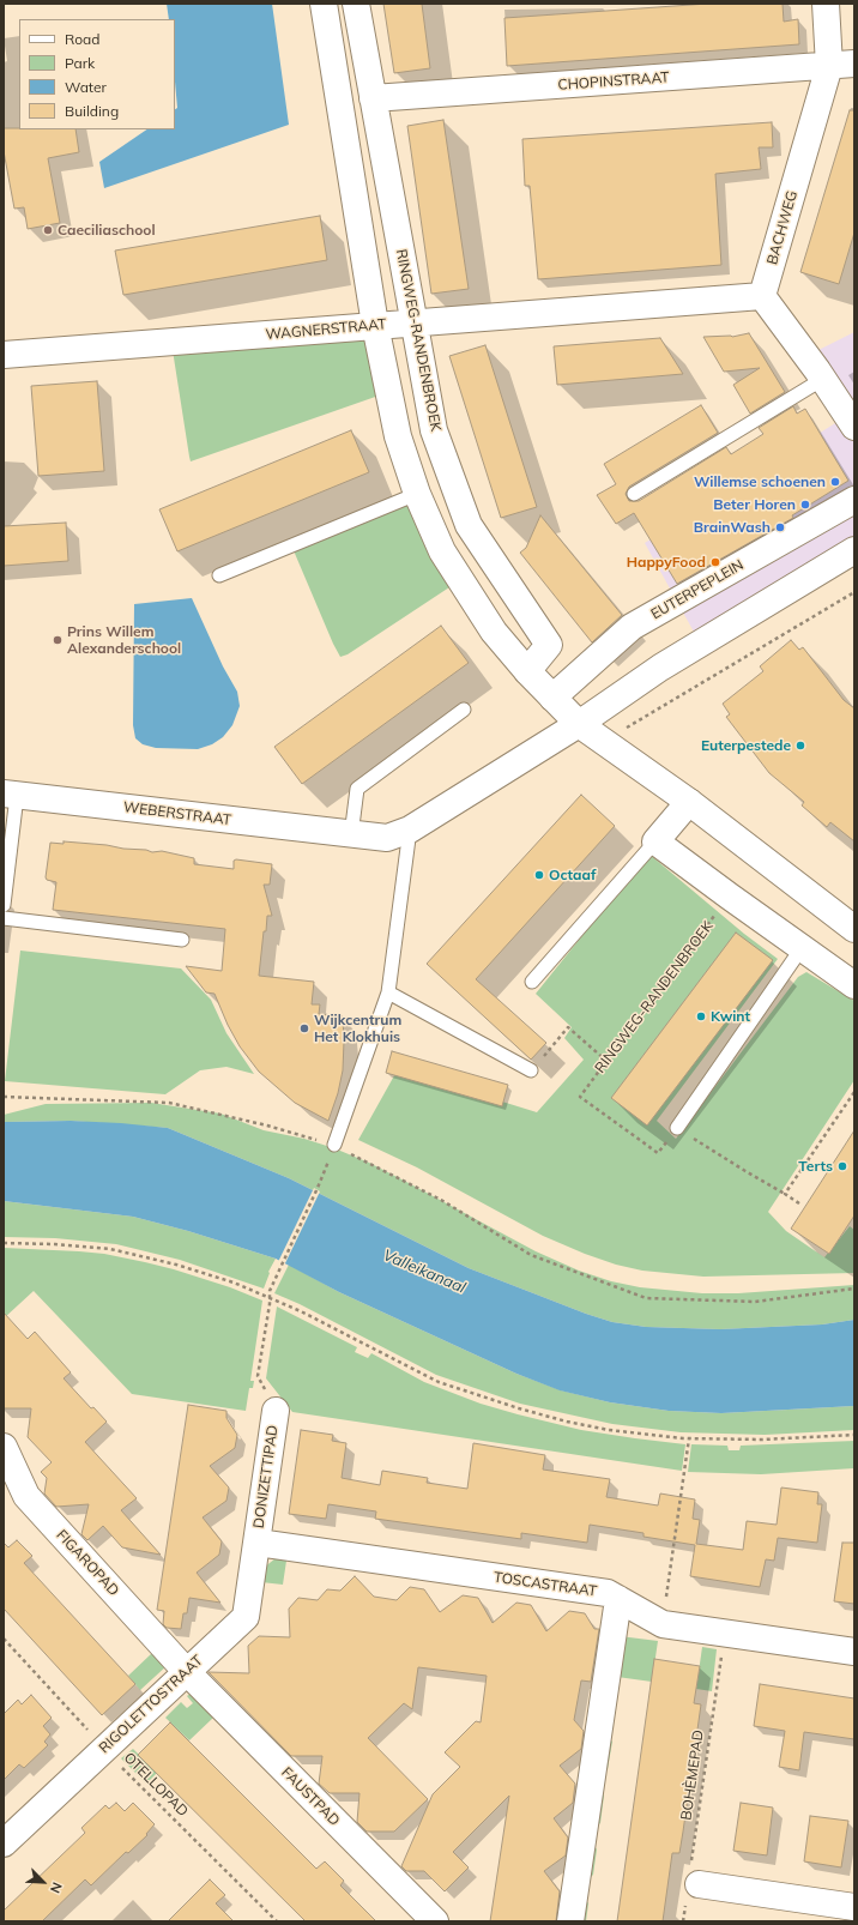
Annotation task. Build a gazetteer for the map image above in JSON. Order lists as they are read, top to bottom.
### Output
{
  "streets": {
    "street": [
      "CHOPINSTRAAT",
      "BACHWEG",
      "WAGNERSTRAAT",
      "RINGWEG-RANDENBROEK",
      "EUTERPEPLEIN",
      "WEBERSTRAAT",
      "DONIZETTIPAD",
      "FIGAROPAD",
      "TOSCASTRAAT",
      "RIGOLETTOSTRAAT",
      "FAUSTPAD"
    ],
    "path": ["BOHÈMEPAD", "OTELLOPAD"]
  },
  "crossings": [
    ["CHOPINSTRAAT", "BACHWEG"],
    ["CHOPINSTRAAT", "RINGWEG-RANDENBROEK"],
    ["BACHWEG", "WAGNERSTRAAT"],
    ["WAGNERSTRAAT", "RINGWEG-RANDENBROEK"],
    ["DONIZETTIPAD", "TOSCASTRAAT"],
    ["DONIZETTIPAD", "RIGOLETTOSTRAAT"],
    ["FIGAROPAD", "RIGOLETTOSTRAAT"],
    ["FIGAROPAD", "FAUSTPAD"],
    ["TOSCASTRAAT", "RIGOLETTOSTRAAT"],
    ["TOSCASTRAAT", "BOHÈMEPAD"],
    ["RIGOLETTOSTRAAT", "OTELLOPAD"],
    ["RIGOLETTOSTRAAT", "FAUSTPAD"]
  ],
  "water": ["Valleikanaal"],
  "places": [
    "Caeciliaschool",
    "Willemse schoenen",
    "Beter Horen",
    "BrainWash",
    "HappyFood",
    "Prins Willem Alexanderschool",
    "Euterpestede",
    "Octaaf",
    "Kwint",
    "Wijkcentrum Het Klokhuis",
    "Terts"
  ],
  "legend": [
    "Road",
    "Park",
    "Water",
    "Building"
  ],
  "north": "bottom right"
}
